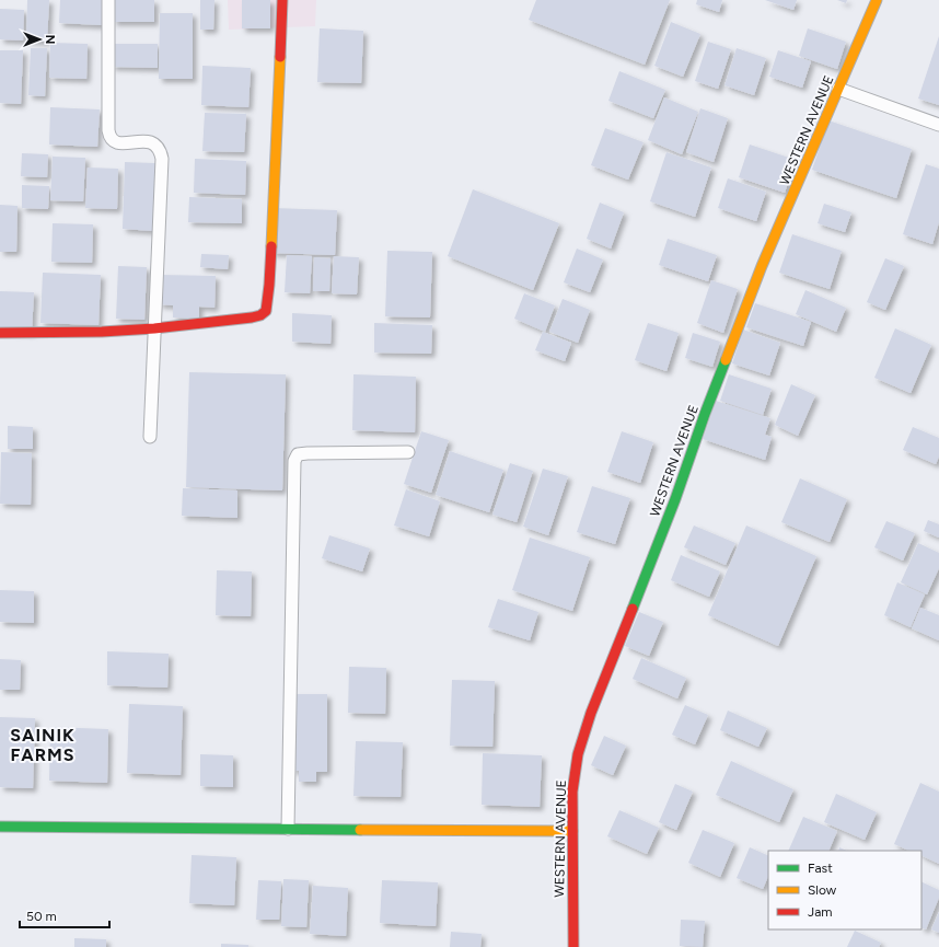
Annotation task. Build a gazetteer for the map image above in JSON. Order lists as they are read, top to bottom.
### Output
{
  "streets": {
    "street": ["WESTERN AVENUE"]
  },
  "districts": ["SAINIK FARMS"],
  "legend": ["Fast", "Slow", "Jam"],
  "scale_bar": "50 m",
  "north": "right"
}
